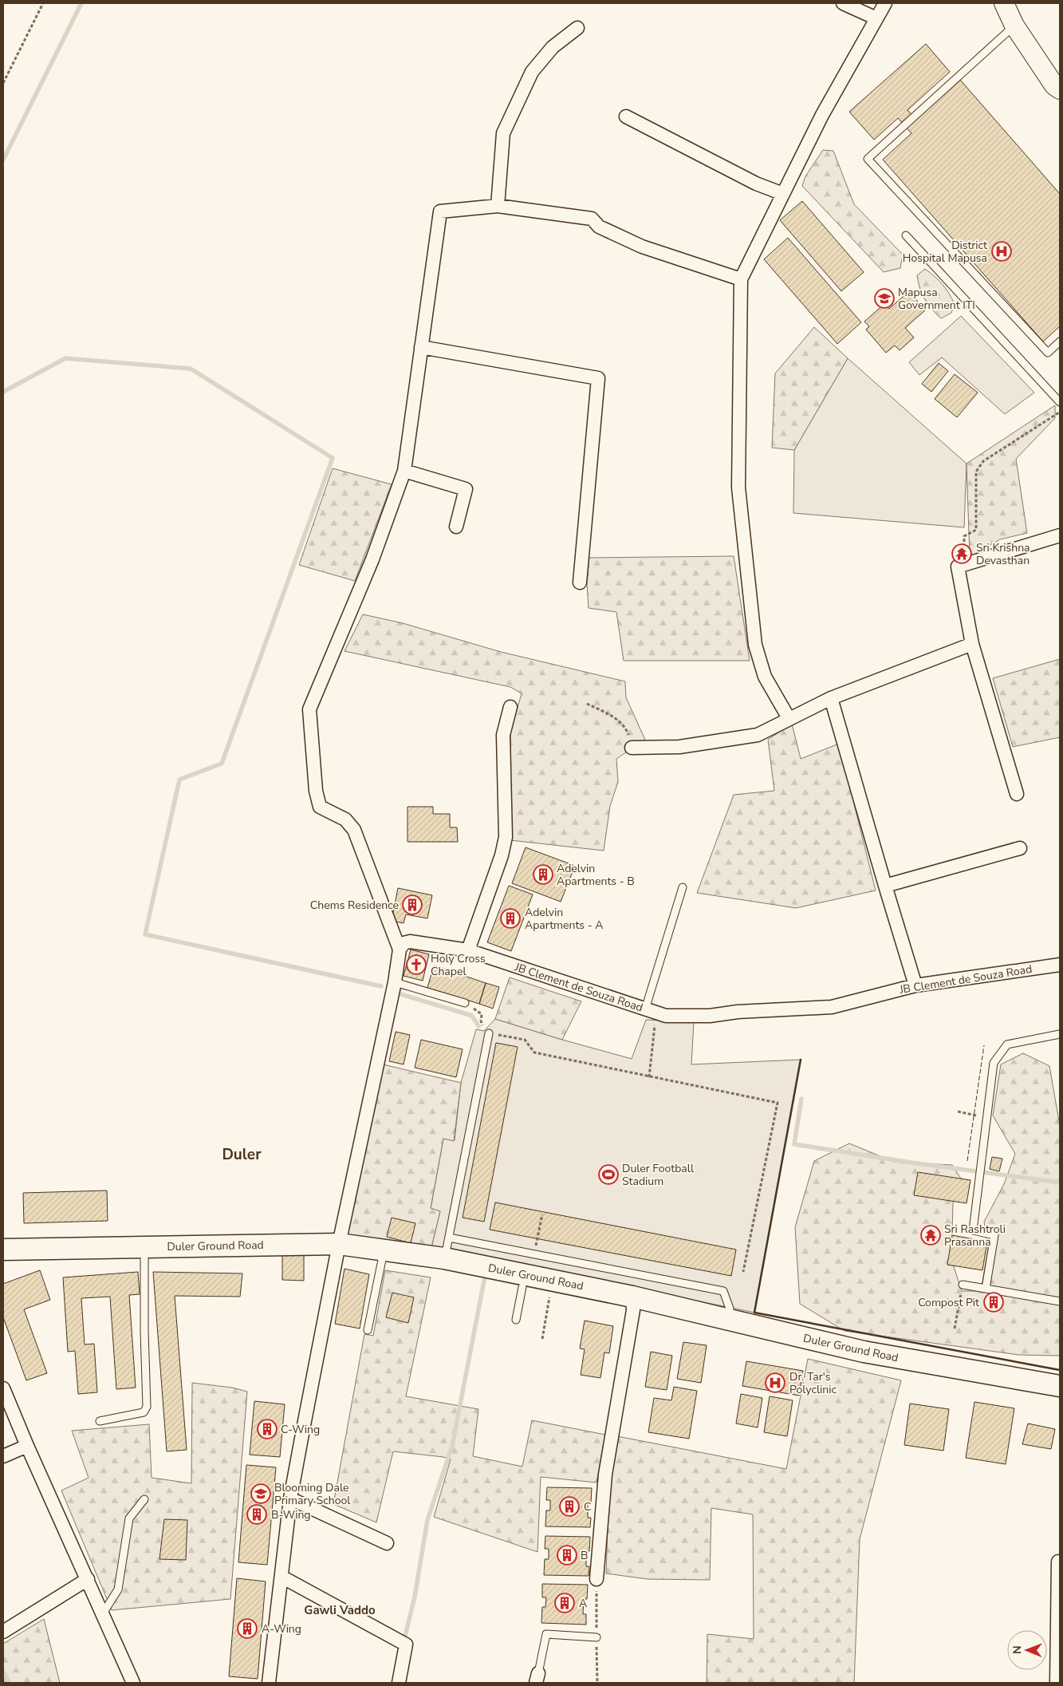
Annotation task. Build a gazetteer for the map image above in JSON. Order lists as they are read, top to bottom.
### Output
{
  "streets": {
    "main road": ["Duler Ground Road"],
    "street": ["JB Clement de Souza Road"]
  },
  "districts": ["Duler", "Gawli Vaddo"],
  "places": {
    "hospital": ["District Hospital Mapusa", "Dr. Tar's Polyclinic"],
    "school or university": ["Mapusa Government ITI", "Blooming Dale Primary School"],
    "temple": ["Sri Krishna Devasthan", "Sri Rashtroli Prasanna"],
    "building": [
      "Adelvin Apartments - B",
      "Chems Residence",
      "Adelvin Apartments - A",
      "Compost Pit",
      "C-Wing",
      "C",
      "B-Wing",
      "B",
      "A",
      "A-Wing"
    ],
    "church": ["Holy Cross Chapel"],
    "sports": ["Duler Football Stadium"]
  },
  "north": "left"
}
